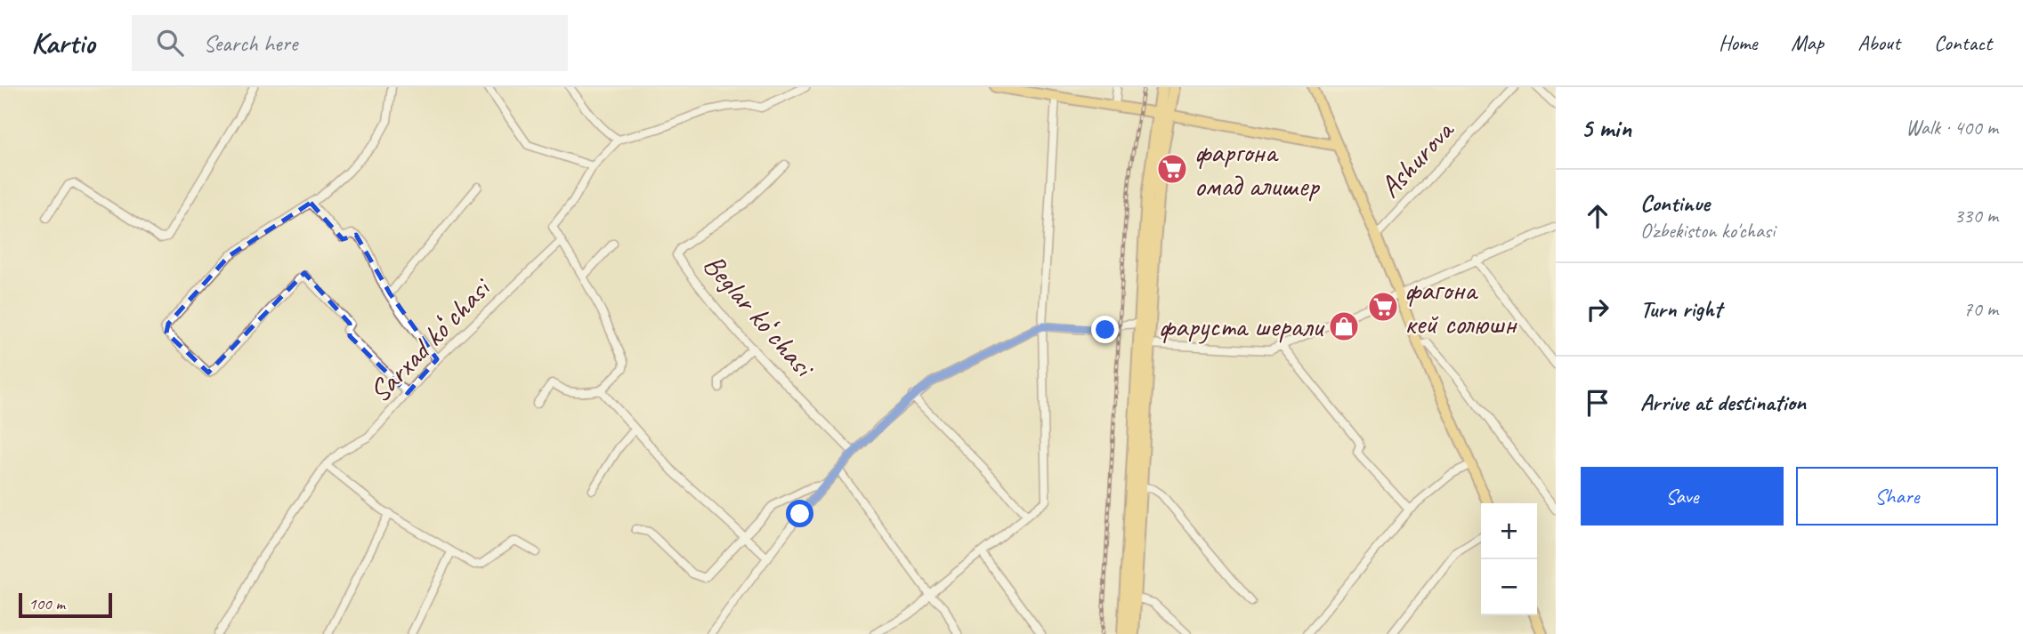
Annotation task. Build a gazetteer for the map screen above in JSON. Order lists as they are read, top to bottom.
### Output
{
  "streets": {
    "street": ["Ashurova", "Beglar koʻchasi", "Sarxad koʻchasi"]
  },
  "places": {
    "supermarket": ["фаргона омад алишер", "фагона кей солюшн"],
    "shop": ["фаруста шерали"]
  },
  "scale_bar": "100 m",
  "page": {
    "header": "Kartio",
    "search": "Search here",
    "nav": [
      "Home",
      "Map",
      "About",
      "Contact"
    ],
    "heading": ["5 min", "Walk · 400 m"],
    "list": [
      ["Continue", "O'zbekiston ko'chasi", "330 m"],
      ["Turn right", "70 m"],
      "Arrive at destination"
    ],
    "buttons": ["Save", "Share"],
    "map_buttons": ["+", "−"],
    "scale": "100 m"
  }
}
